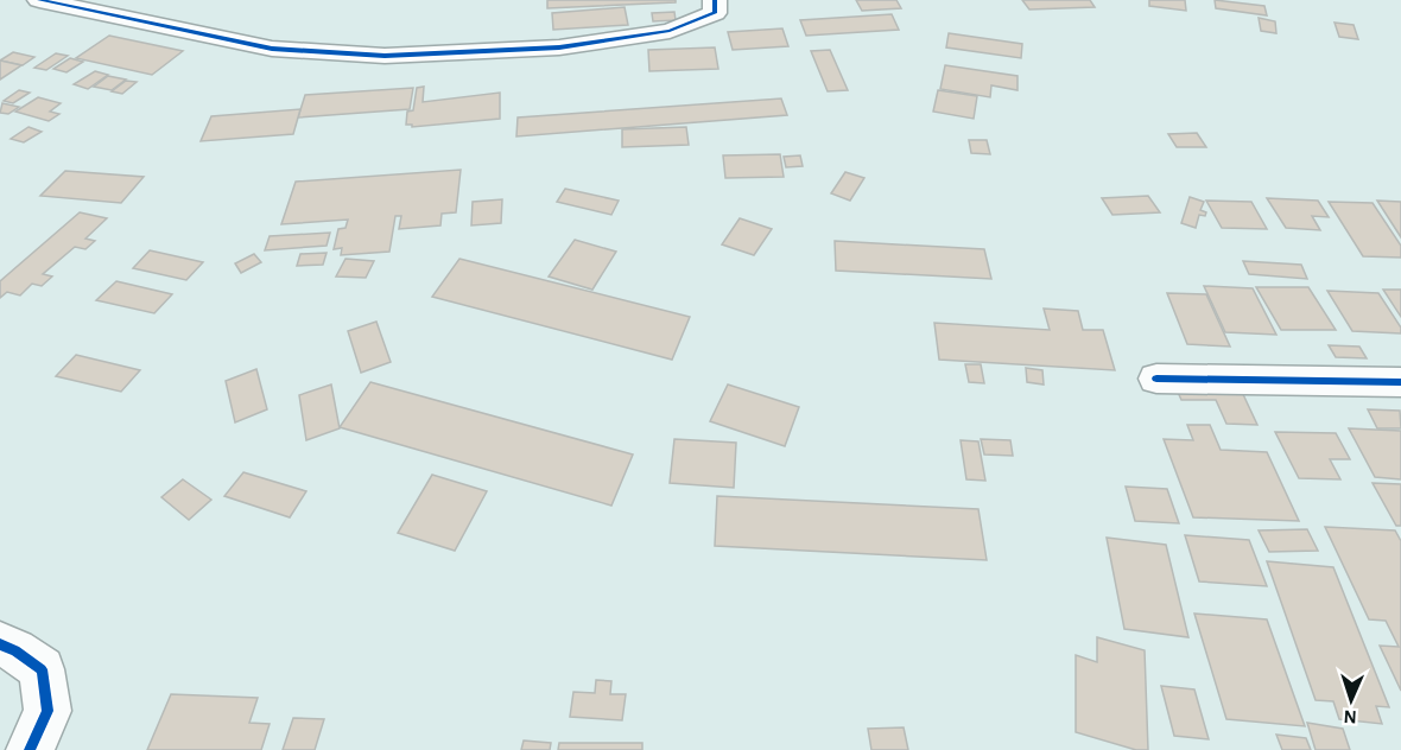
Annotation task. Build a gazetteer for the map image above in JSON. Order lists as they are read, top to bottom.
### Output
{
  "north": "bottom"
}
